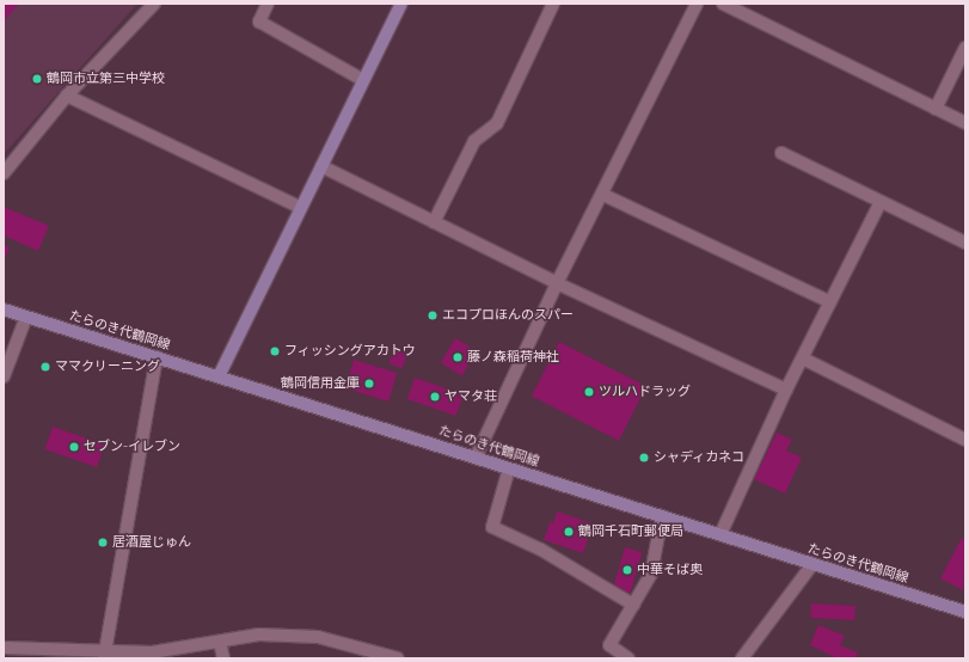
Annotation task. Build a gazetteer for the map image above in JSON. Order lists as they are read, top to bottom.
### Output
{
  "streets": {
    "main road": ["たらのき代鶴岡線"]
  },
  "places": [
    "鶴岡市立第三中学校",
    "エコプロほんのスパー",
    "フィッシングアカトウ",
    "藤ノ森稲荷神社",
    "ママクリーニング",
    "鶴岡信用金庫",
    "ツルハドラッグ",
    "ヤマタ荘",
    "セブン-イレブン",
    "シャディカネコ",
    "鶴岡千石町郵便局",
    "居酒屋じゅん",
    "中華そば奥"
  ]
}
